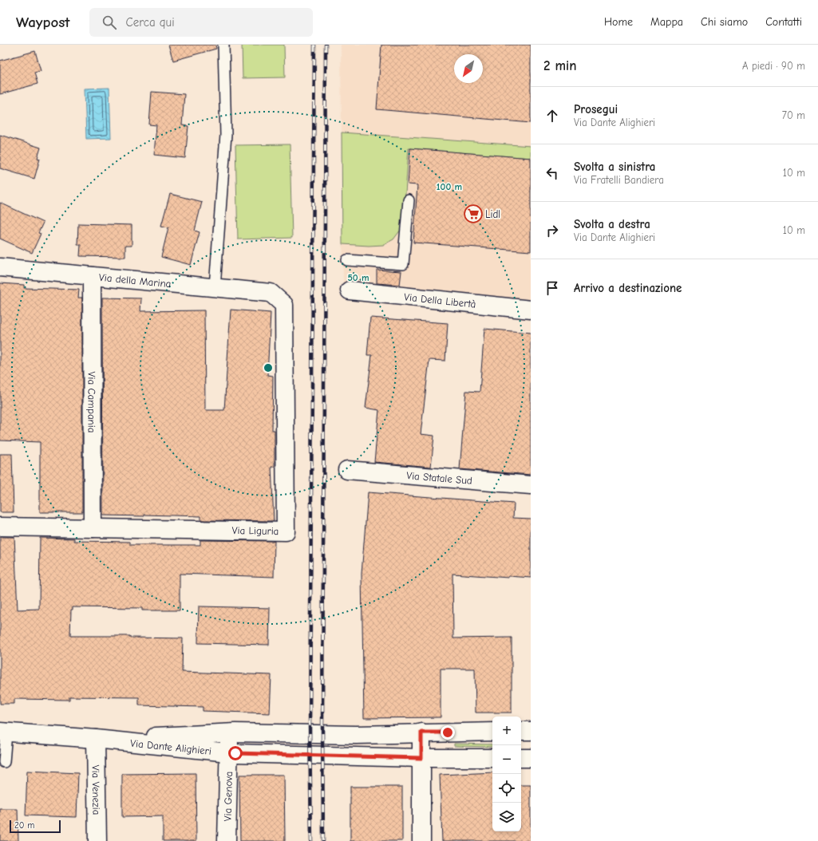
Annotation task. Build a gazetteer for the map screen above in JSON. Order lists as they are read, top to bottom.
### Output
{
  "streets": {
    "street": [
      "Via della Marina",
      "Via Della Libertà",
      "Via Campania",
      "Via Statale Sud",
      "Via Liguria",
      "Via Dante Alighieri",
      "Via Venezia",
      "Via Genova"
    ]
  },
  "crossings": [
    ["Via della Marina", "Via Campania"],
    ["Via della Marina", "Via Liguria"],
    ["Via Campania", "Via Liguria"],
    ["Via Dante Alighieri", "Via Venezia"],
    ["Via Dante Alighieri", "Via Genova"]
  ],
  "places": {
    "supermarket": ["Lidl"]
  },
  "scale_bar": "20 m",
  "north": "bottom left",
  "page": {
    "header": "Waypost",
    "search": "Cerca qui",
    "nav": [
      "Home",
      "Mappa",
      "Chi siamo",
      "Contatti"
    ],
    "heading": ["2 min", "A piedi · 90 m"],
    "list": [
      ["Prosegui", "Via Dante Alighieri", "70 m"],
      ["Svolta a sinistra", "Via Fratelli Bandiera", "10 m"],
      ["Svolta a destra", "Via Dante Alighieri", "10 m"],
      "Arrivo a destinazione"
    ],
    "map_buttons": ["+", "−"],
    "scale": "20 m"
  },
  "rings": ["100 m", "50 m"]
}
